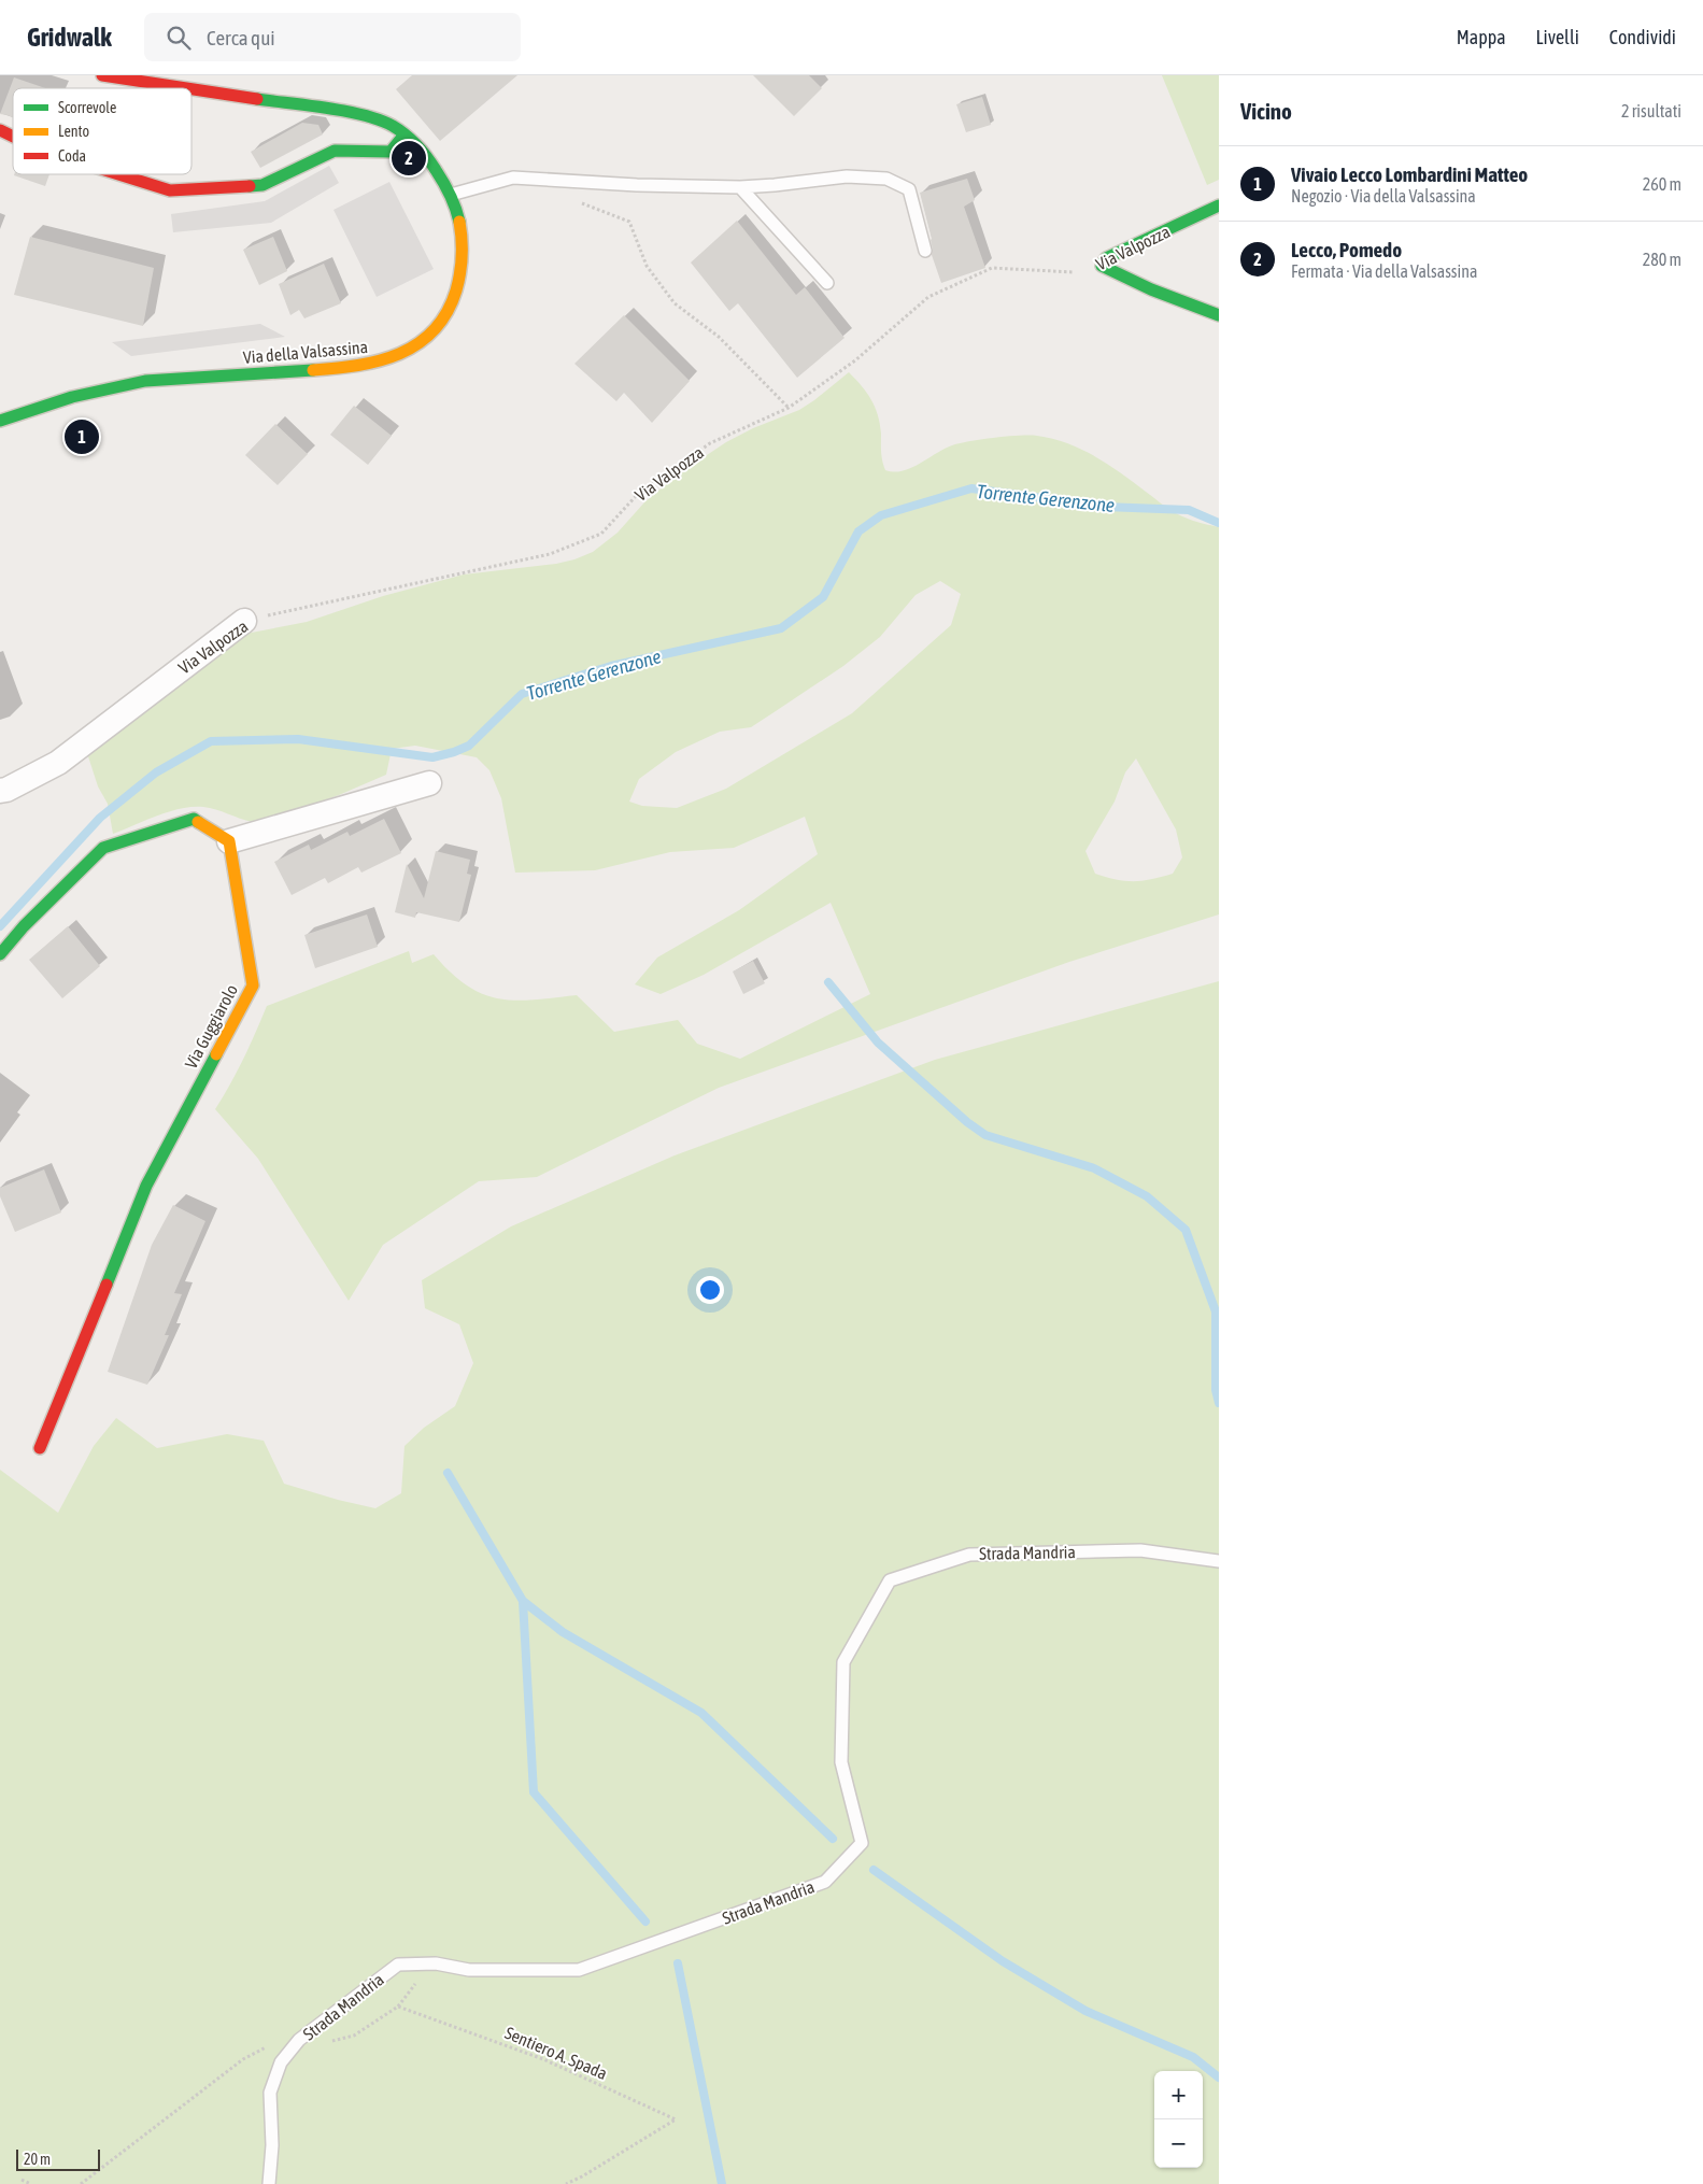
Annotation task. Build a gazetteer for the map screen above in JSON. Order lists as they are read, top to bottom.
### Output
{
  "streets": {
    "street": ["Via Valpozza", "Via della Valsassina", "Via Guggiarolo"],
    "lane": ["Strada Mandria"],
    "path": ["Sentiero A. Spada"]
  },
  "crossings": [
    ["Strada Mandria", "Sentiero A. Spada"]
  ],
  "water": ["Torrente Gerenzone"],
  "legend": ["Scorrevole", "Lento", "Coda"],
  "scale_bar": "20 m",
  "page": {
    "header": "Gridwalk",
    "search": "Cerca qui",
    "nav": ["Mappa", "Livelli", "Condividi"],
    "heading": ["Vicino", "2 risultati"],
    "pins": ["2", "1"],
    "list": [
      {
        "mark": "1",
        "name": "Vivaio Lecco Lombardini Matteo",
        "note": "Negozio · Via della Valsassina",
        "value": "260 m"
      },
      {
        "mark": "2",
        "name": "Lecco, Pomedo",
        "note": "Fermata · Via della Valsassina",
        "value": "280 m"
      }
    ],
    "map_buttons": ["+", "−"],
    "scale": "20 m"
  }
}
